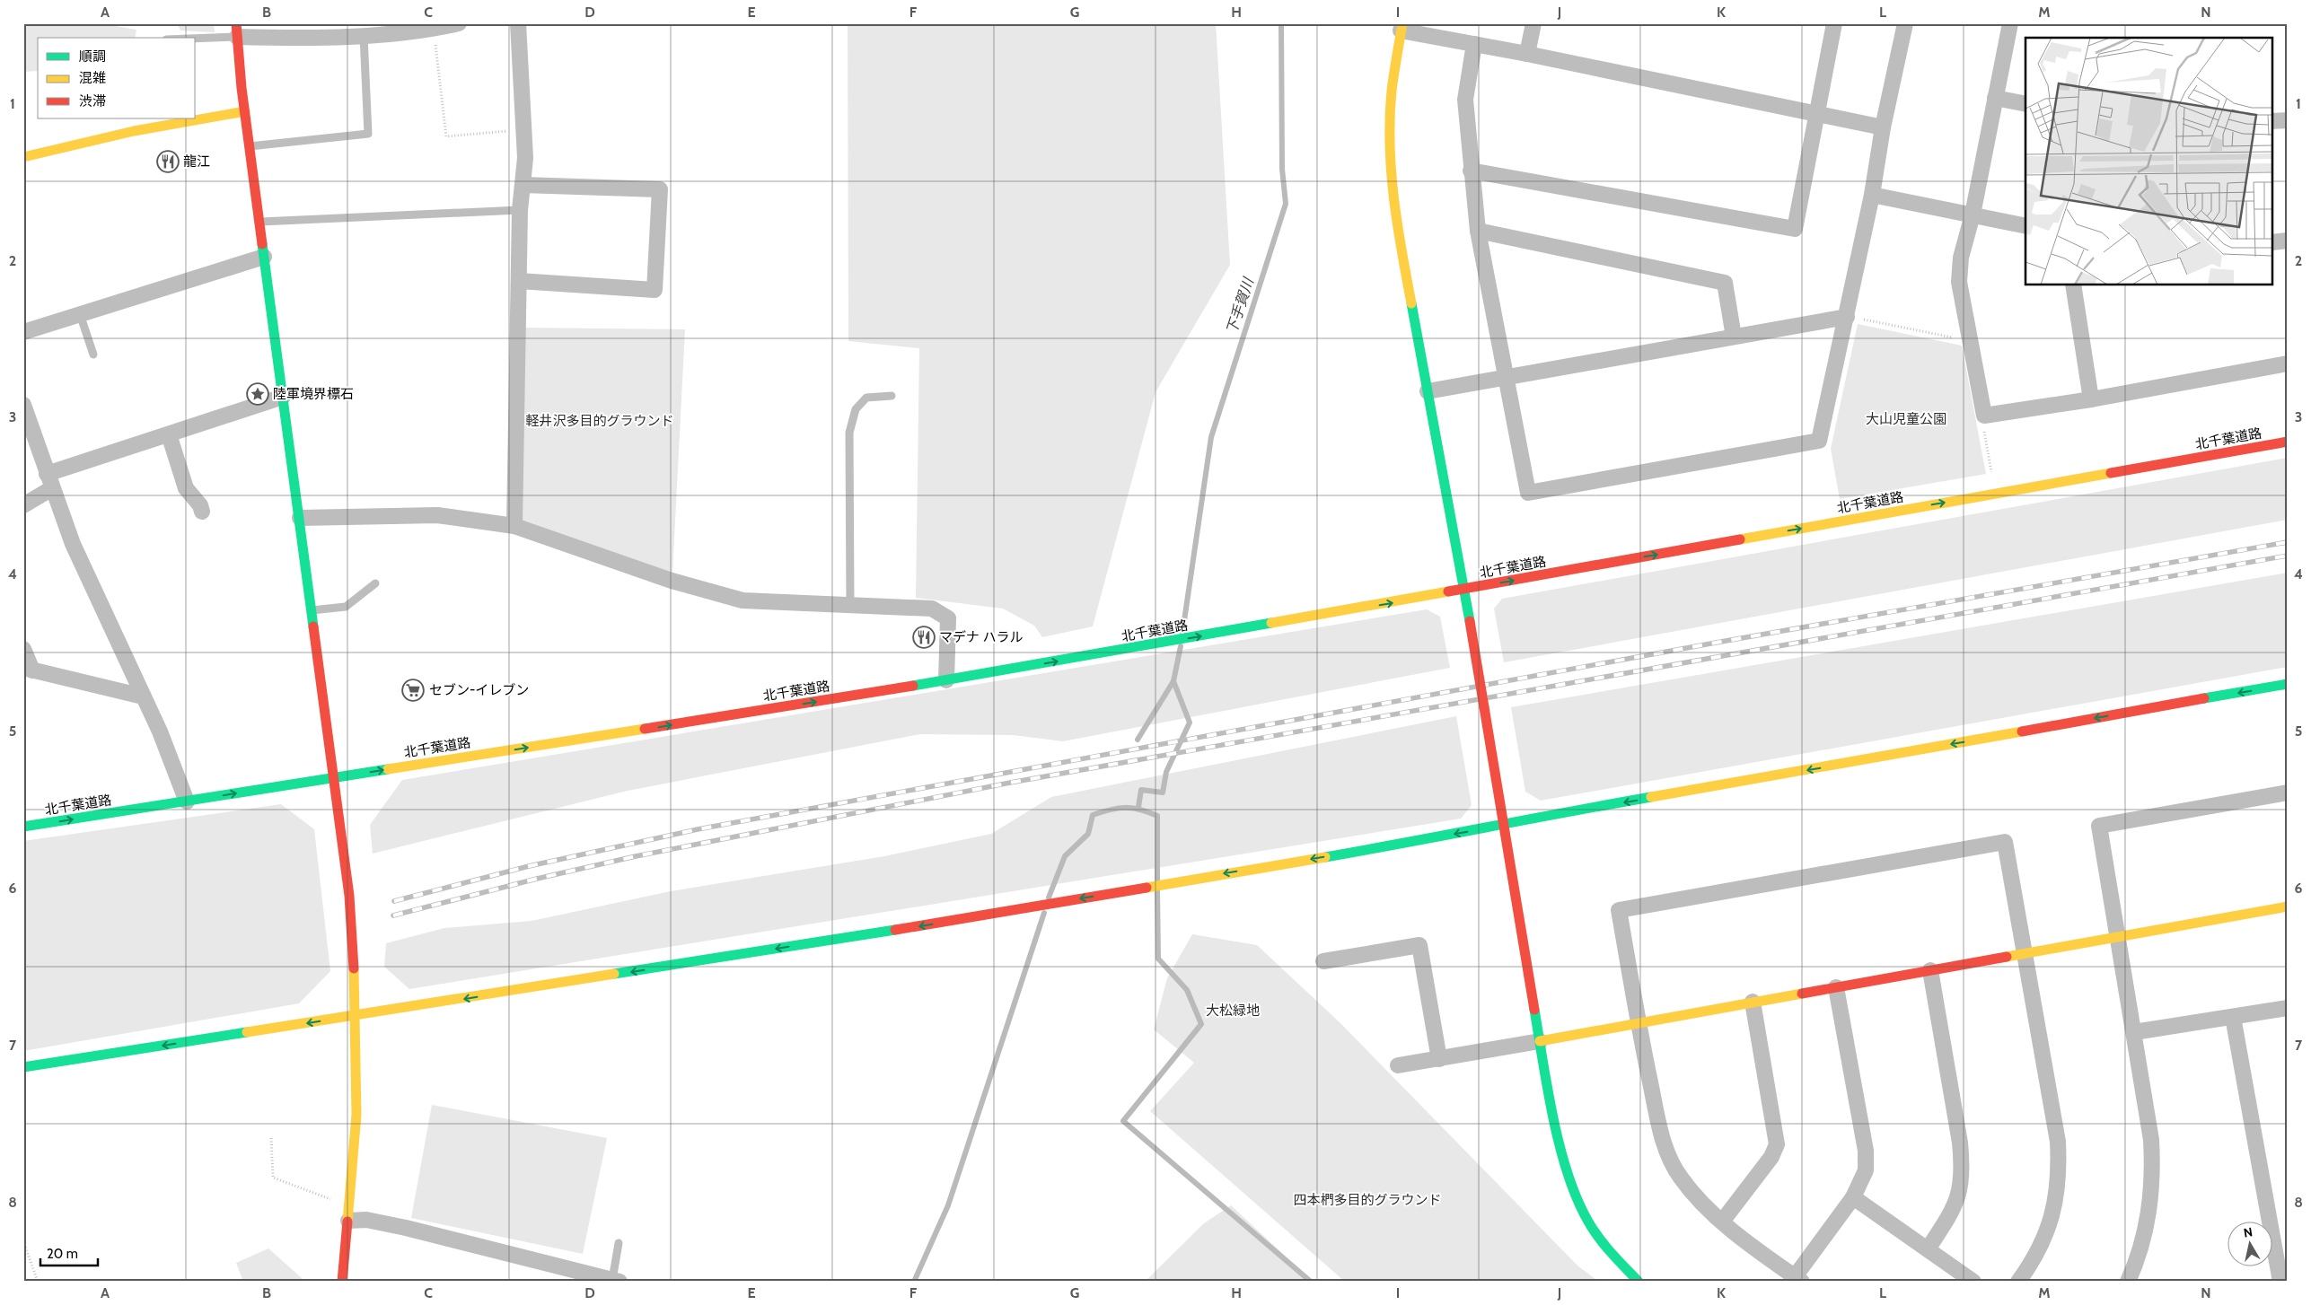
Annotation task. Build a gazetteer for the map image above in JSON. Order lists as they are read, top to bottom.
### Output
{
  "streets": {
    "main road": ["北千葉道路"]
  },
  "one_way": ["北千葉道路"],
  "water": ["下手賀川"],
  "parks": [
    "大山児童公園",
    "軽井沢多目的グラウンド",
    "大松緑地",
    "四本椚多目的グラウンド"
  ],
  "places": {
    "restaurant": ["龍江", "マデナ ハラル"],
    "place": ["陸軍境界標石"],
    "supermarket": ["セブン-イレブン"]
  },
  "legend": ["順調", "混雑", "渋滞"],
  "scale_bar": "20 m",
  "north": "top",
  "grid": {
    "columns": [
      "A",
      "B",
      "C",
      "D",
      "E",
      "F",
      "G",
      "H",
      "I",
      "J",
      "K",
      "L",
      "M",
      "N"
    ],
    "rows": [
      "1",
      "2",
      "3",
      "4",
      "5",
      "6",
      "7",
      "8"
    ]
  }
}
